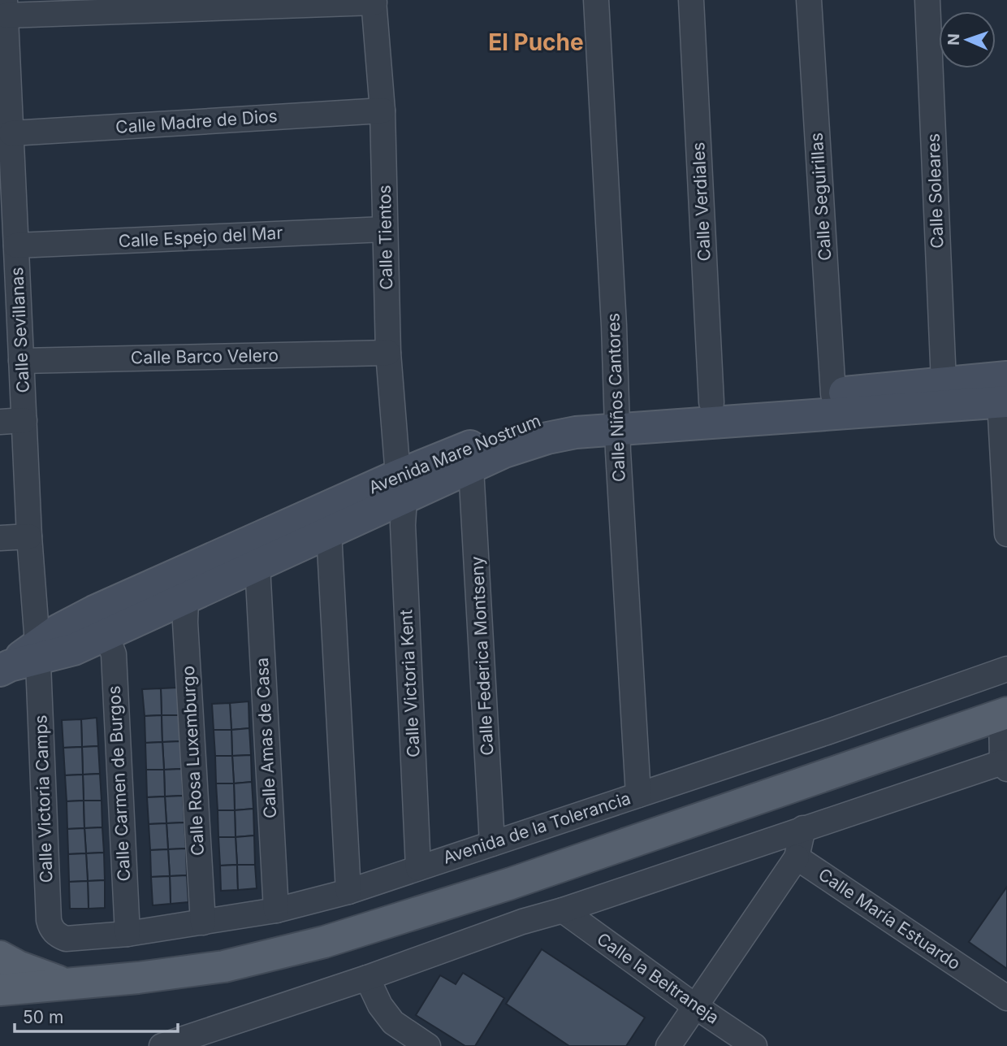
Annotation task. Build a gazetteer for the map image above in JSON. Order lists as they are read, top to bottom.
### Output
{
  "streets": {
    "street": [
      "Calle Madre de Dios",
      "Calle Soleares",
      "Calle Seguirillas",
      "Calle Verdiales",
      "Calle Espejo del Mar",
      "Calle Tientos",
      "Calle Sevillanas",
      "Calle Barco Velero",
      "Calle Niños Cantores",
      "Avenida Mare Nostrum",
      "Calle Federica Montseny",
      "Calle Victoria Kent",
      "Calle Amas de Casa",
      "Calle Rosa Luxemburgo",
      "Calle Carmen de Burgos",
      "Calle Victoria Camps",
      "Avenida de la Tolerancia",
      "Calle María Estuardo",
      "Calle la Beltraneja"
    ]
  },
  "crossings": [
    ["Calle Madre de Dios", "Calle Tientos"],
    ["Calle Madre de Dios", "Calle Sevillanas"],
    ["Calle Soleares", "Avenida Mare Nostrum"],
    ["Calle Seguirillas", "Avenida Mare Nostrum"],
    ["Calle Verdiales", "Avenida Mare Nostrum"],
    ["Calle Espejo del Mar", "Calle Tientos"],
    ["Calle Espejo del Mar", "Calle Sevillanas"],
    ["Calle Tientos", "Calle Barco Velero"],
    ["Calle Tientos", "Avenida Mare Nostrum"],
    ["Calle Tientos", "Calle Victoria Kent"],
    ["Calle Sevillanas", "Calle Barco Velero"],
    ["Calle Sevillanas", "Avenida Mare Nostrum"],
    ["Calle Sevillanas", "Calle Victoria Camps"],
    ["Calle Niños Cantores", "Avenida Mare Nostrum"],
    ["Calle Niños Cantores", "Avenida de la Tolerancia"],
    ["Avenida Mare Nostrum", "Calle Federica Montseny"],
    ["Avenida Mare Nostrum", "Calle Victoria Kent"],
    ["Avenida Mare Nostrum", "Calle Amas de Casa"],
    ["Avenida Mare Nostrum", "Calle Rosa Luxemburgo"],
    ["Avenida Mare Nostrum", "Calle Carmen de Burgos"],
    ["Avenida Mare Nostrum", "Calle Victoria Camps"],
    ["Calle Federica Montseny", "Avenida de la Tolerancia"],
    ["Calle Victoria Kent", "Avenida de la Tolerancia"],
    ["Calle Amas de Casa", "Avenida de la Tolerancia"],
    ["Calle Rosa Luxemburgo", "Avenida de la Tolerancia"],
    ["Calle Carmen de Burgos", "Avenida de la Tolerancia"],
    ["Calle Victoria Camps", "Avenida de la Tolerancia"]
  ],
  "districts": ["El Puche"],
  "scale_bar": "50 m",
  "north": "left"
}
